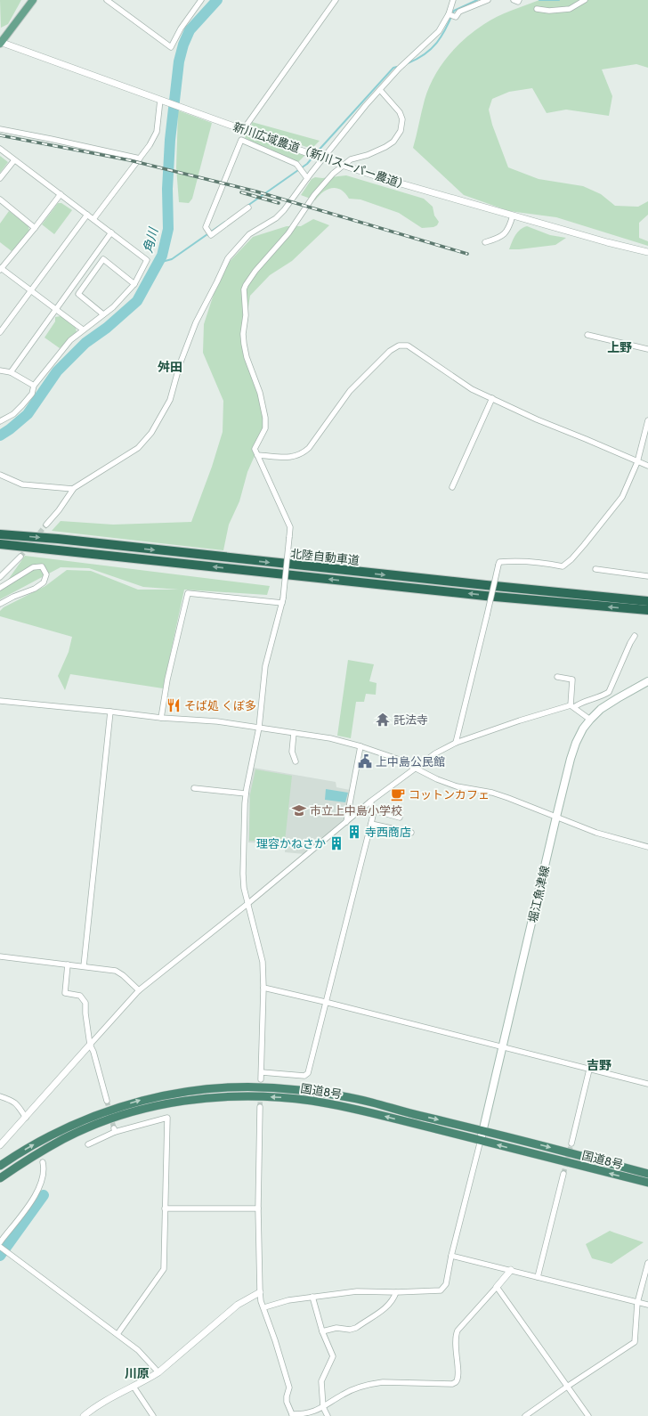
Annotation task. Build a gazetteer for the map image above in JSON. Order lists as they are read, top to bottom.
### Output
{
  "streets": {
    "highway": ["北陸自動車道", "国道8号"],
    "main road": ["堀江魚津線"],
    "street": ["新川広域農道（新川スーパー農道）"]
  },
  "crossings": [
    ["堀江魚津線", "国道8号"]
  ],
  "districts": [
    "上野",
    "舛田",
    "吉野",
    "川原"
  ],
  "water": ["角川"],
  "places": {
    "restaurant": ["そば処 くぼ多"],
    "temple": ["託法寺"],
    "public building": ["上中島公民館"],
    "cafe": ["コットンカフェ"],
    "school or university": ["市立上中島小学校"],
    "building": ["寺西商店", "理容かねさか"]
  }
}
